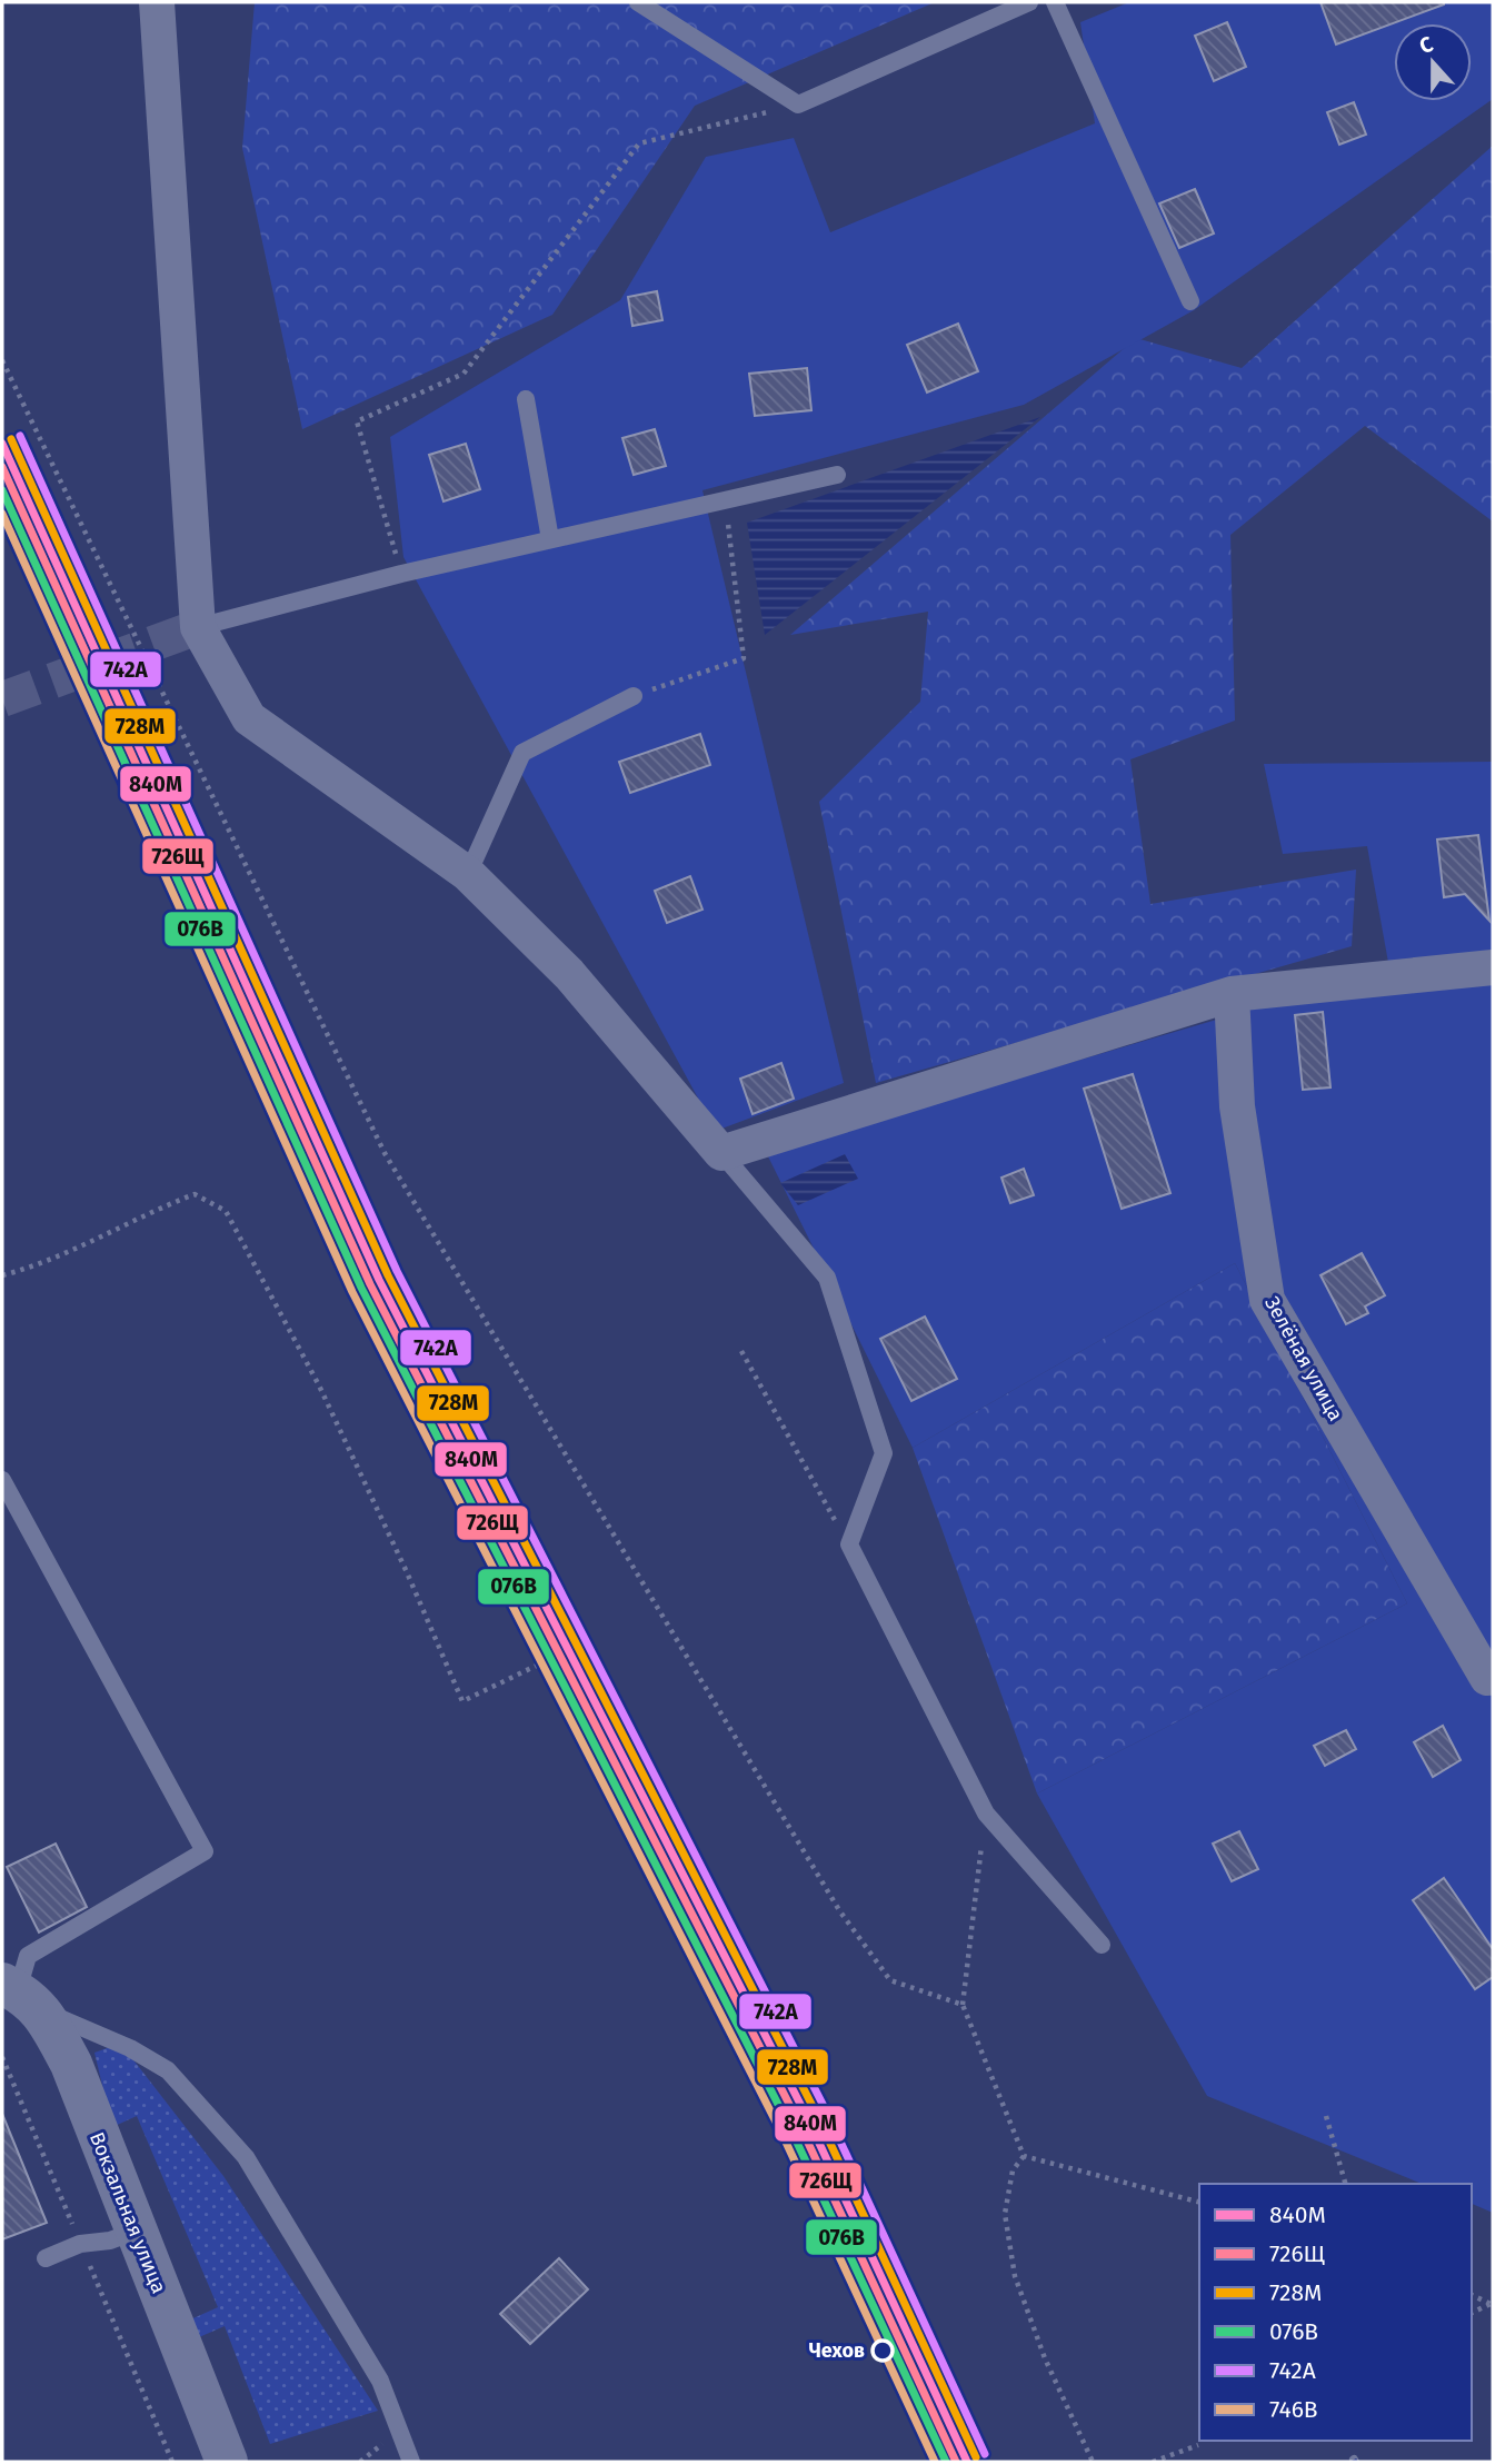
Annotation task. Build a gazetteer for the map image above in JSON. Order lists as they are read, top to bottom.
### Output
{
  "streets": {
    "street": ["Зелёная улица", "Вокзальная улица"]
  },
  "places": ["Чехов"],
  "lines": [
    "transit line 742А",
    "transit line 728М",
    "transit line 840М",
    "transit line 726Щ",
    "transit line 076В",
    "transit line 746В"
  ],
  "legend": [
    "840М",
    "726Щ",
    "728М",
    "076В",
    "742А",
    "746В"
  ],
  "north": "top"
}
